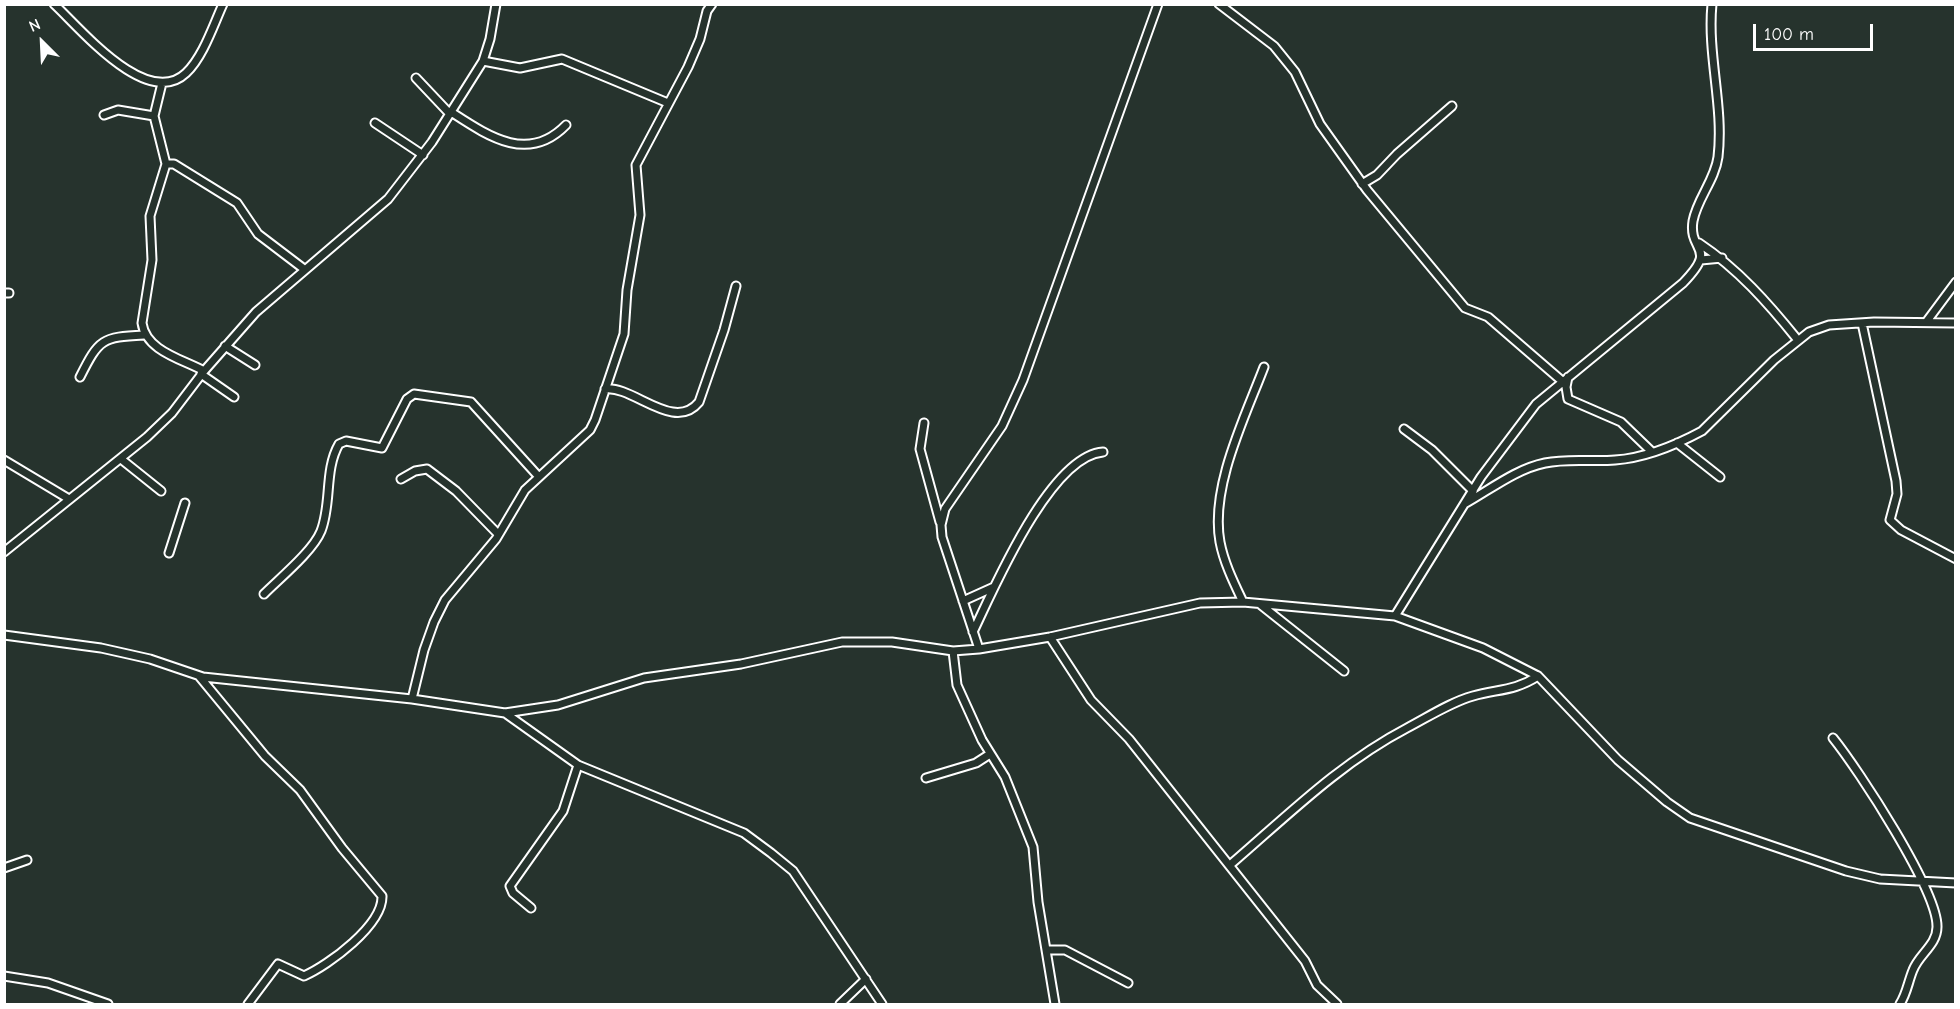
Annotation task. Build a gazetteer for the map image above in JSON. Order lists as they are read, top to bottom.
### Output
{
  "scale_bar": "100 m",
  "north": "top left"
}
